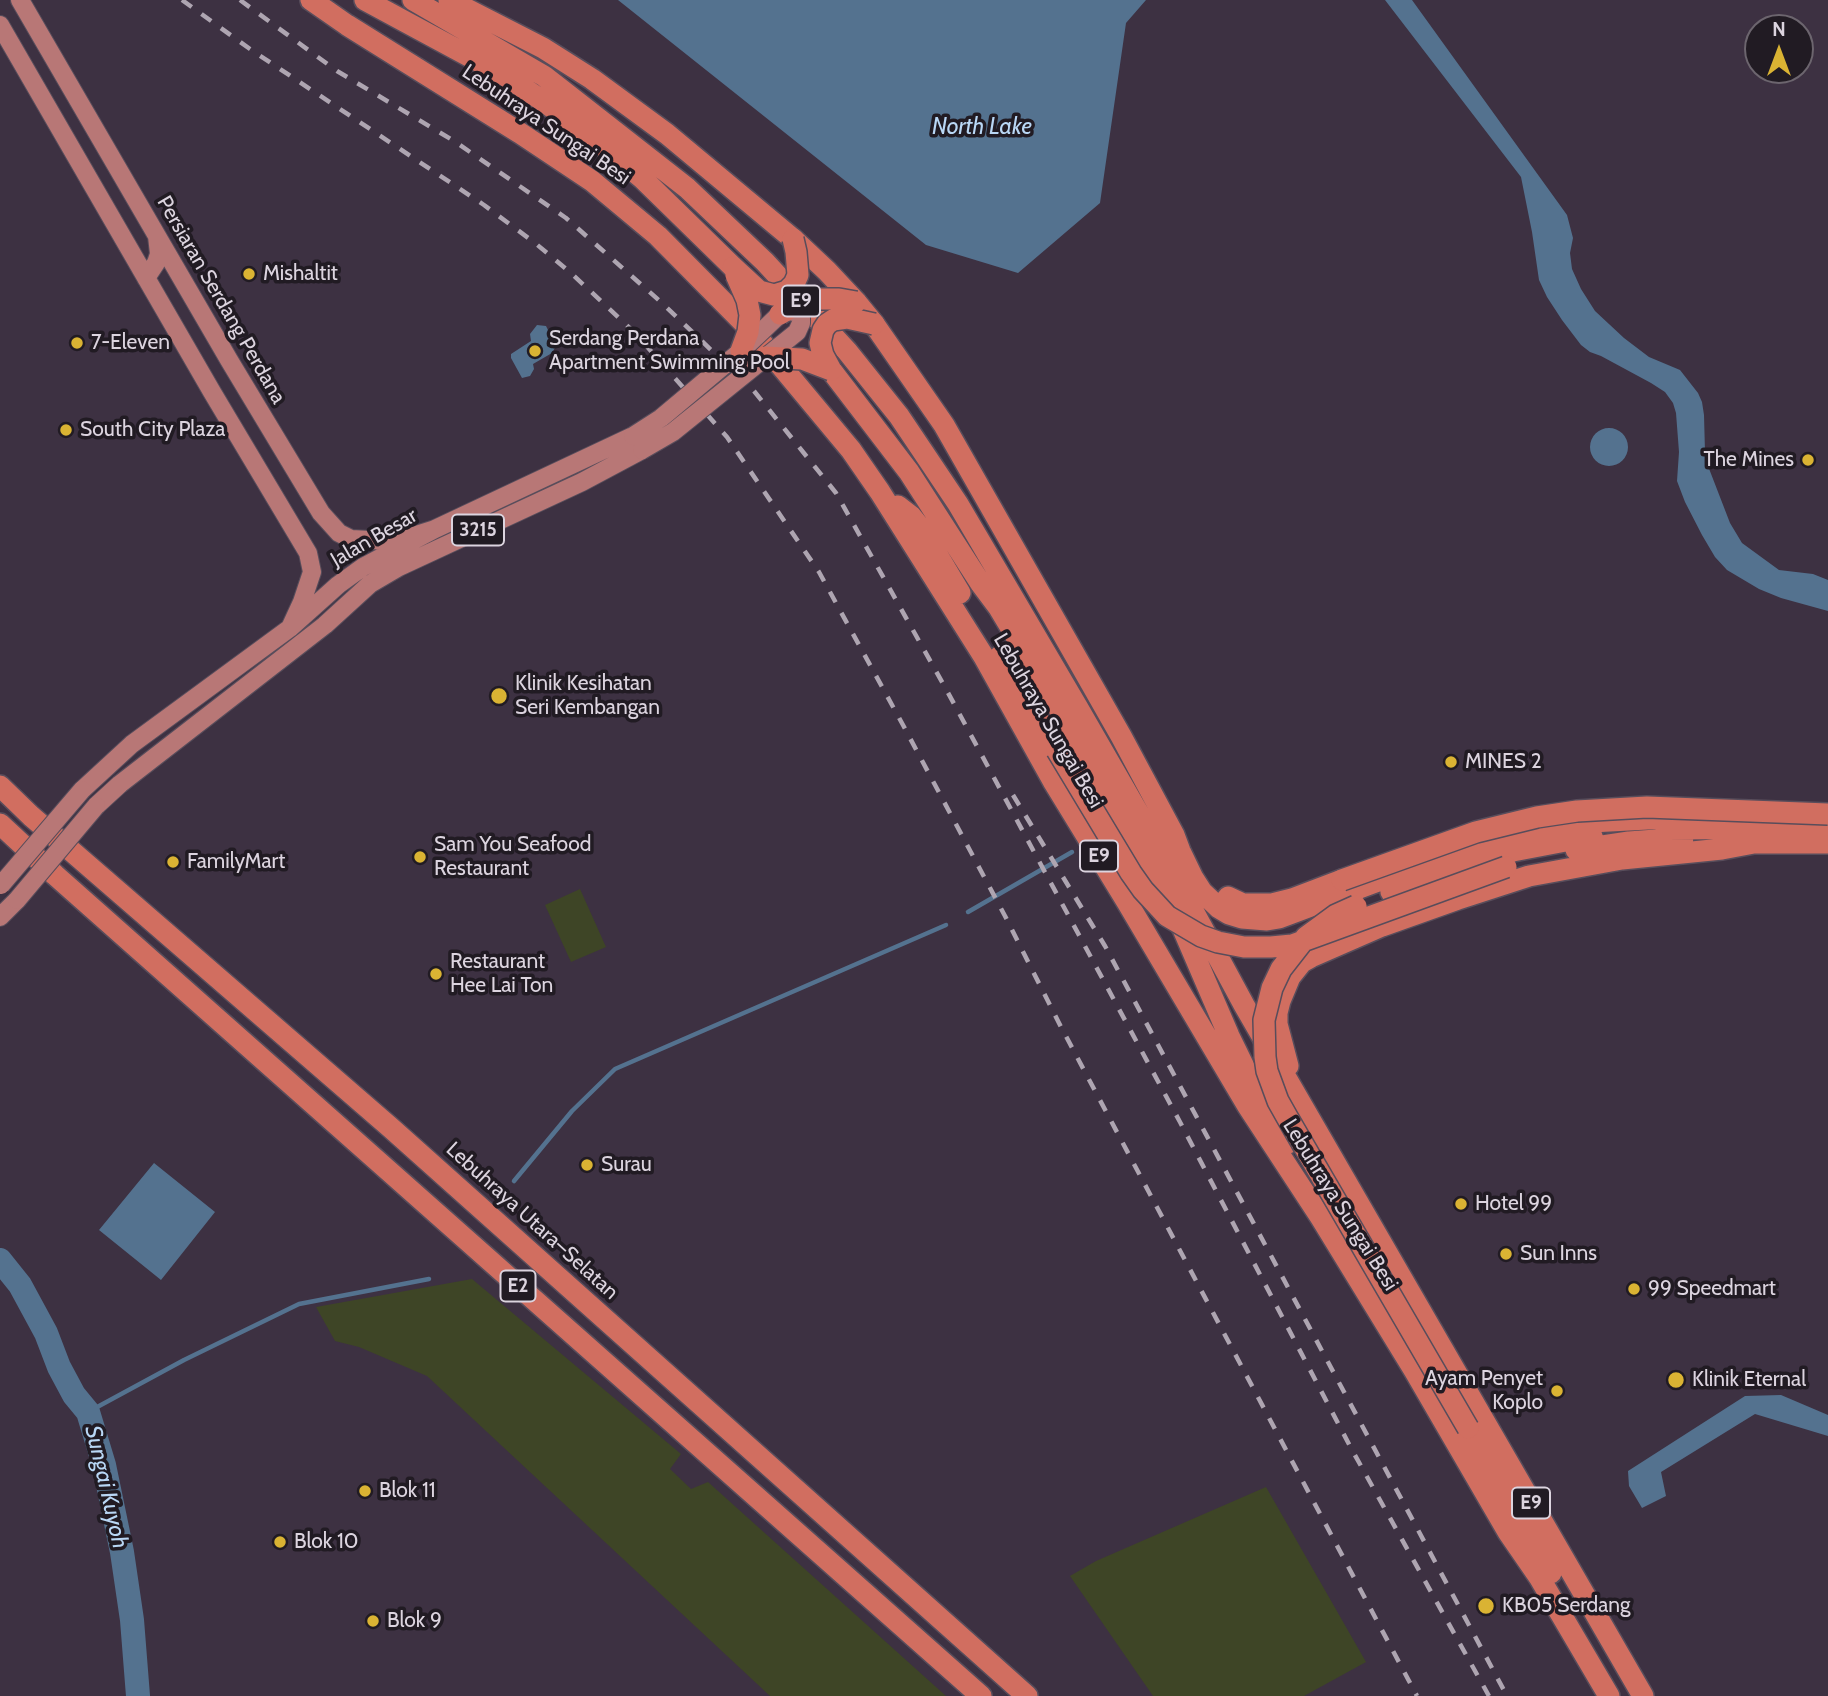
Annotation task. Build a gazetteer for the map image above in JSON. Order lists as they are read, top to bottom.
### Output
{
  "streets": {
    "highway": [
      "Lebuhraya Sungai Besi",
      "E9",
      "Lebuhraya Utara–Selatan",
      "E2"
    ],
    "main road": ["Persiaran Serdang Perdana", "3215", "Jalan Besar"]
  },
  "crossings": [
    ["Persiaran Serdang Perdana", "Jalan Besar"]
  ],
  "water": ["North Lake", "Sungai Kuyoh"],
  "places": [
    "Mishaltit",
    "7-Eleven",
    "Serdang Perdana Apartment Swimming Pool",
    "South City Plaza",
    "The Mines",
    "Klinik Kesihatan Seri Kembangan",
    "MINES 2",
    "Sam You Seafood Restaurant",
    "FamilyMart",
    "Restaurant Hee Lai Ton",
    "Surau",
    "Hotel 99",
    "Sun Inns",
    "99 Speedmart",
    "Klinik Eternal",
    "Ayam Penyet Koplo",
    "Blok 11",
    "Blok 10",
    "KB05 Serdang",
    "Blok 9"
  ],
  "north": "top"
}
